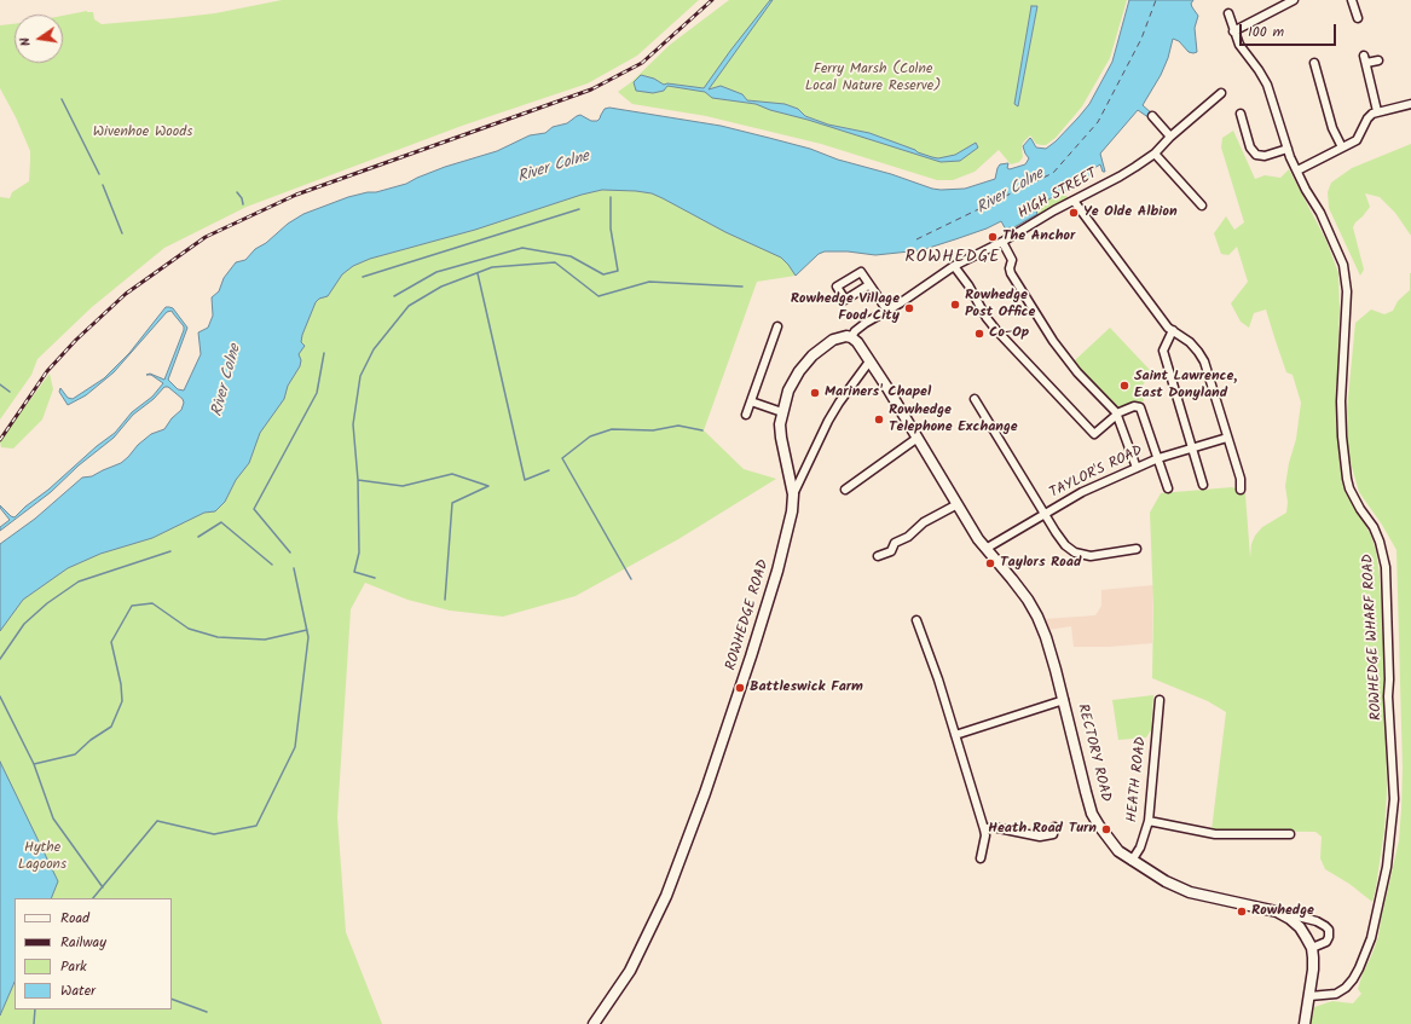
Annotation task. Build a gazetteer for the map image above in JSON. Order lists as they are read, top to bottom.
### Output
{
  "streets": {
    "street": [
      "HIGH STREET",
      "TAYLOR'S ROAD",
      "ROWHEDGE ROAD",
      "ROWHEDGE WHARF ROAD",
      "RECTORY ROAD",
      "HEATH ROAD"
    ]
  },
  "crossings": [
    ["HIGH STREET", "ROWHEDGE ROAD"],
    ["HIGH STREET", "RECTORY ROAD"],
    ["TAYLOR'S ROAD", "RECTORY ROAD"],
    ["ROWHEDGE ROAD", "RECTORY ROAD"],
    ["RECTORY ROAD", "HEATH ROAD"]
  ],
  "districts": ["ROWHEDGE"],
  "water": ["River Colne"],
  "parks": ["Ferry Marsh (Colne Local Nature Reserve)", "Wivenhoe Woods", "Hythe Lagoons"],
  "places": [
    "Ye Olde Albion",
    "The Anchor",
    "Rowhedge Post Office",
    "Rowhedge Village Food City",
    "Co-Op",
    "Saint Lawrence, East Donyland",
    "Mariners' Chapel",
    "Rowhedge Telephone Exchange",
    "Taylors Road",
    "Battleswick Farm",
    "Heath Road Turn",
    "Rowhedge"
  ],
  "legend": [
    "Road",
    "Railway",
    "Park",
    "Water"
  ],
  "scale_bar": "100 m",
  "north": "left"
}
